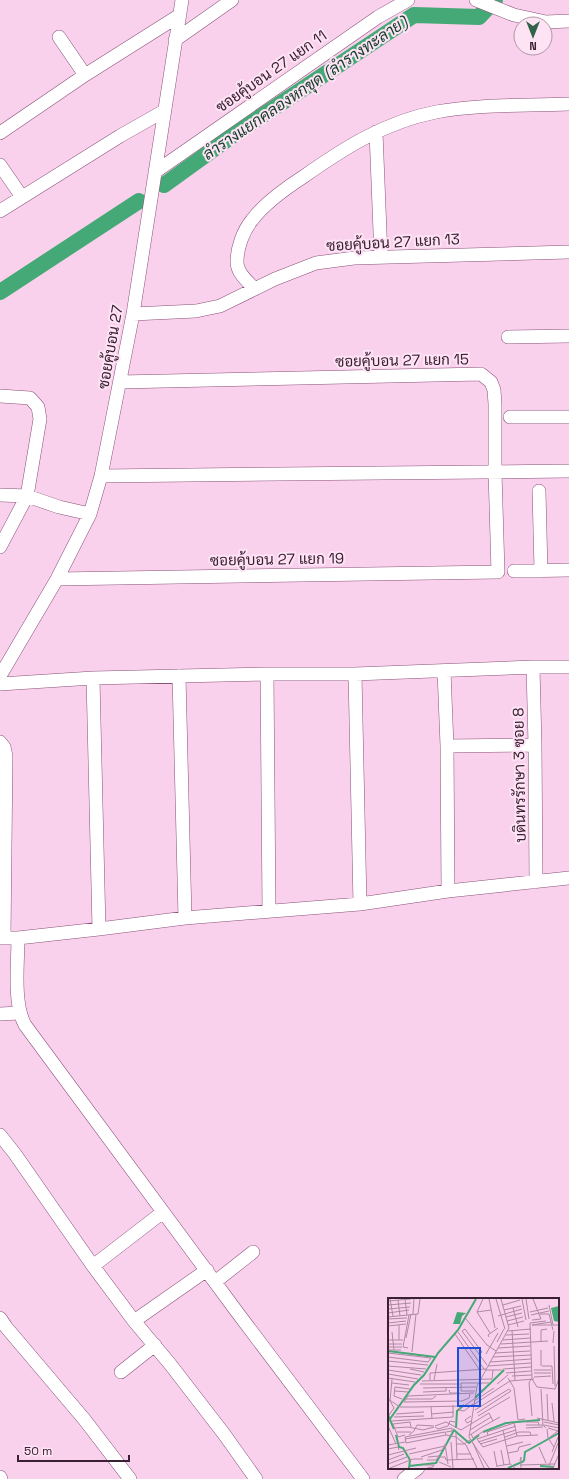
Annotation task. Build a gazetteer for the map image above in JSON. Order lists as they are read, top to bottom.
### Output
{
  "streets": {
    "street": [
      "ซอยคู้บอน 27 แยก 11",
      "ซอยคู้บอน 27 แยก 13",
      "ซอยคู้บอน 27",
      "ซอยคู้บอน 27 แยก 15",
      "ซอยคู้บอน 27 แยก 19",
      "บดินทรรักษา 3 ซอย 8"
    ]
  },
  "crossings": [
    ["ซอยคู้บอน 27 แยก 11", "ซอยคู้บอน 27"],
    ["ซอยคู้บอน 27 แยก 13", "ซอยคู้บอน 27"],
    ["ซอยคู้บอน 27", "ซอยคู้บอน 27 แยก 15"],
    ["ซอยคู้บอน 27", "ซอยคู้บอน 27 แยก 19"],
    ["ซอยคู้บอน 27 แยก 15", "ซอยคู้บอน 27 แยก 19"]
  ],
  "water": ["ลำรางแยกคลองหกขุด (ลำรางทะลาย)"],
  "scale_bar": "50 m",
  "north": "bottom"
}
